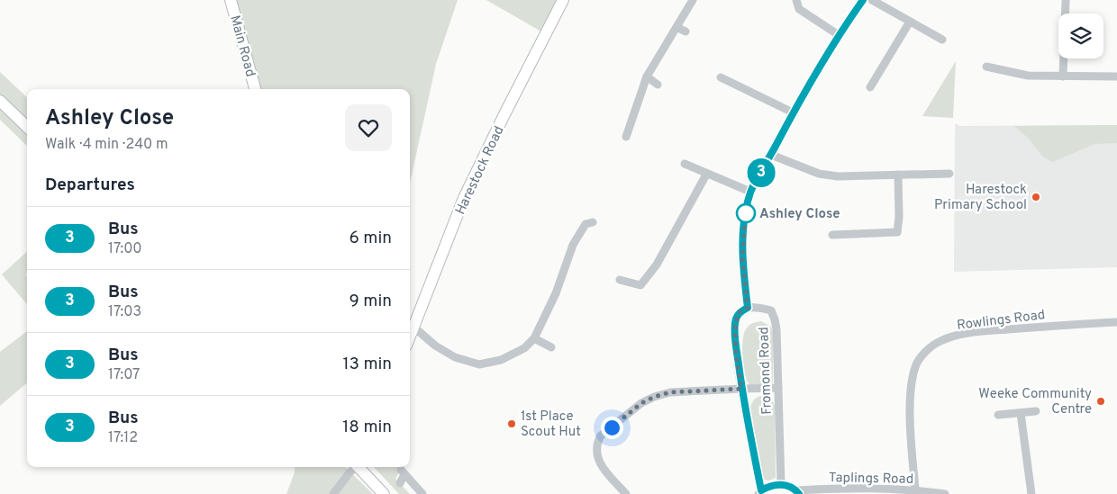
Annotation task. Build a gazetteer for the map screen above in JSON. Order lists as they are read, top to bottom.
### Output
{
  "streets": {
    "street": [
      "Main Road",
      "Harestock Road",
      "Rowlings Road",
      "Fromond Road",
      "Taplings Road"
    ]
  },
  "crossings": [
    ["Rowlings Road", "Taplings Road"]
  ],
  "places": [
    "Harestock Primary School",
    "Ashley Close",
    "Weeke Community Centre",
    "1st Place Scout Hut"
  ],
  "lines": ["bus line 3"],
  "page": {
    "on_map": "3",
    "heading": [
      ["Ashley Close", "Walk · 4 min · 240 m"],
      "Departures"
    ],
    "list": [
      {
        "mark": "3",
        "name": "Bus",
        "note": "17:00",
        "value": "6 min"
      },
      {
        "mark": "3",
        "name": "Bus",
        "note": "17:03",
        "value": "9 min"
      },
      {
        "mark": "3",
        "name": "Bus",
        "note": "17:07",
        "value": "13 min"
      },
      {
        "mark": "3",
        "name": "Bus",
        "note": "17:12",
        "value": "18 min"
      }
    ]
  }
}
